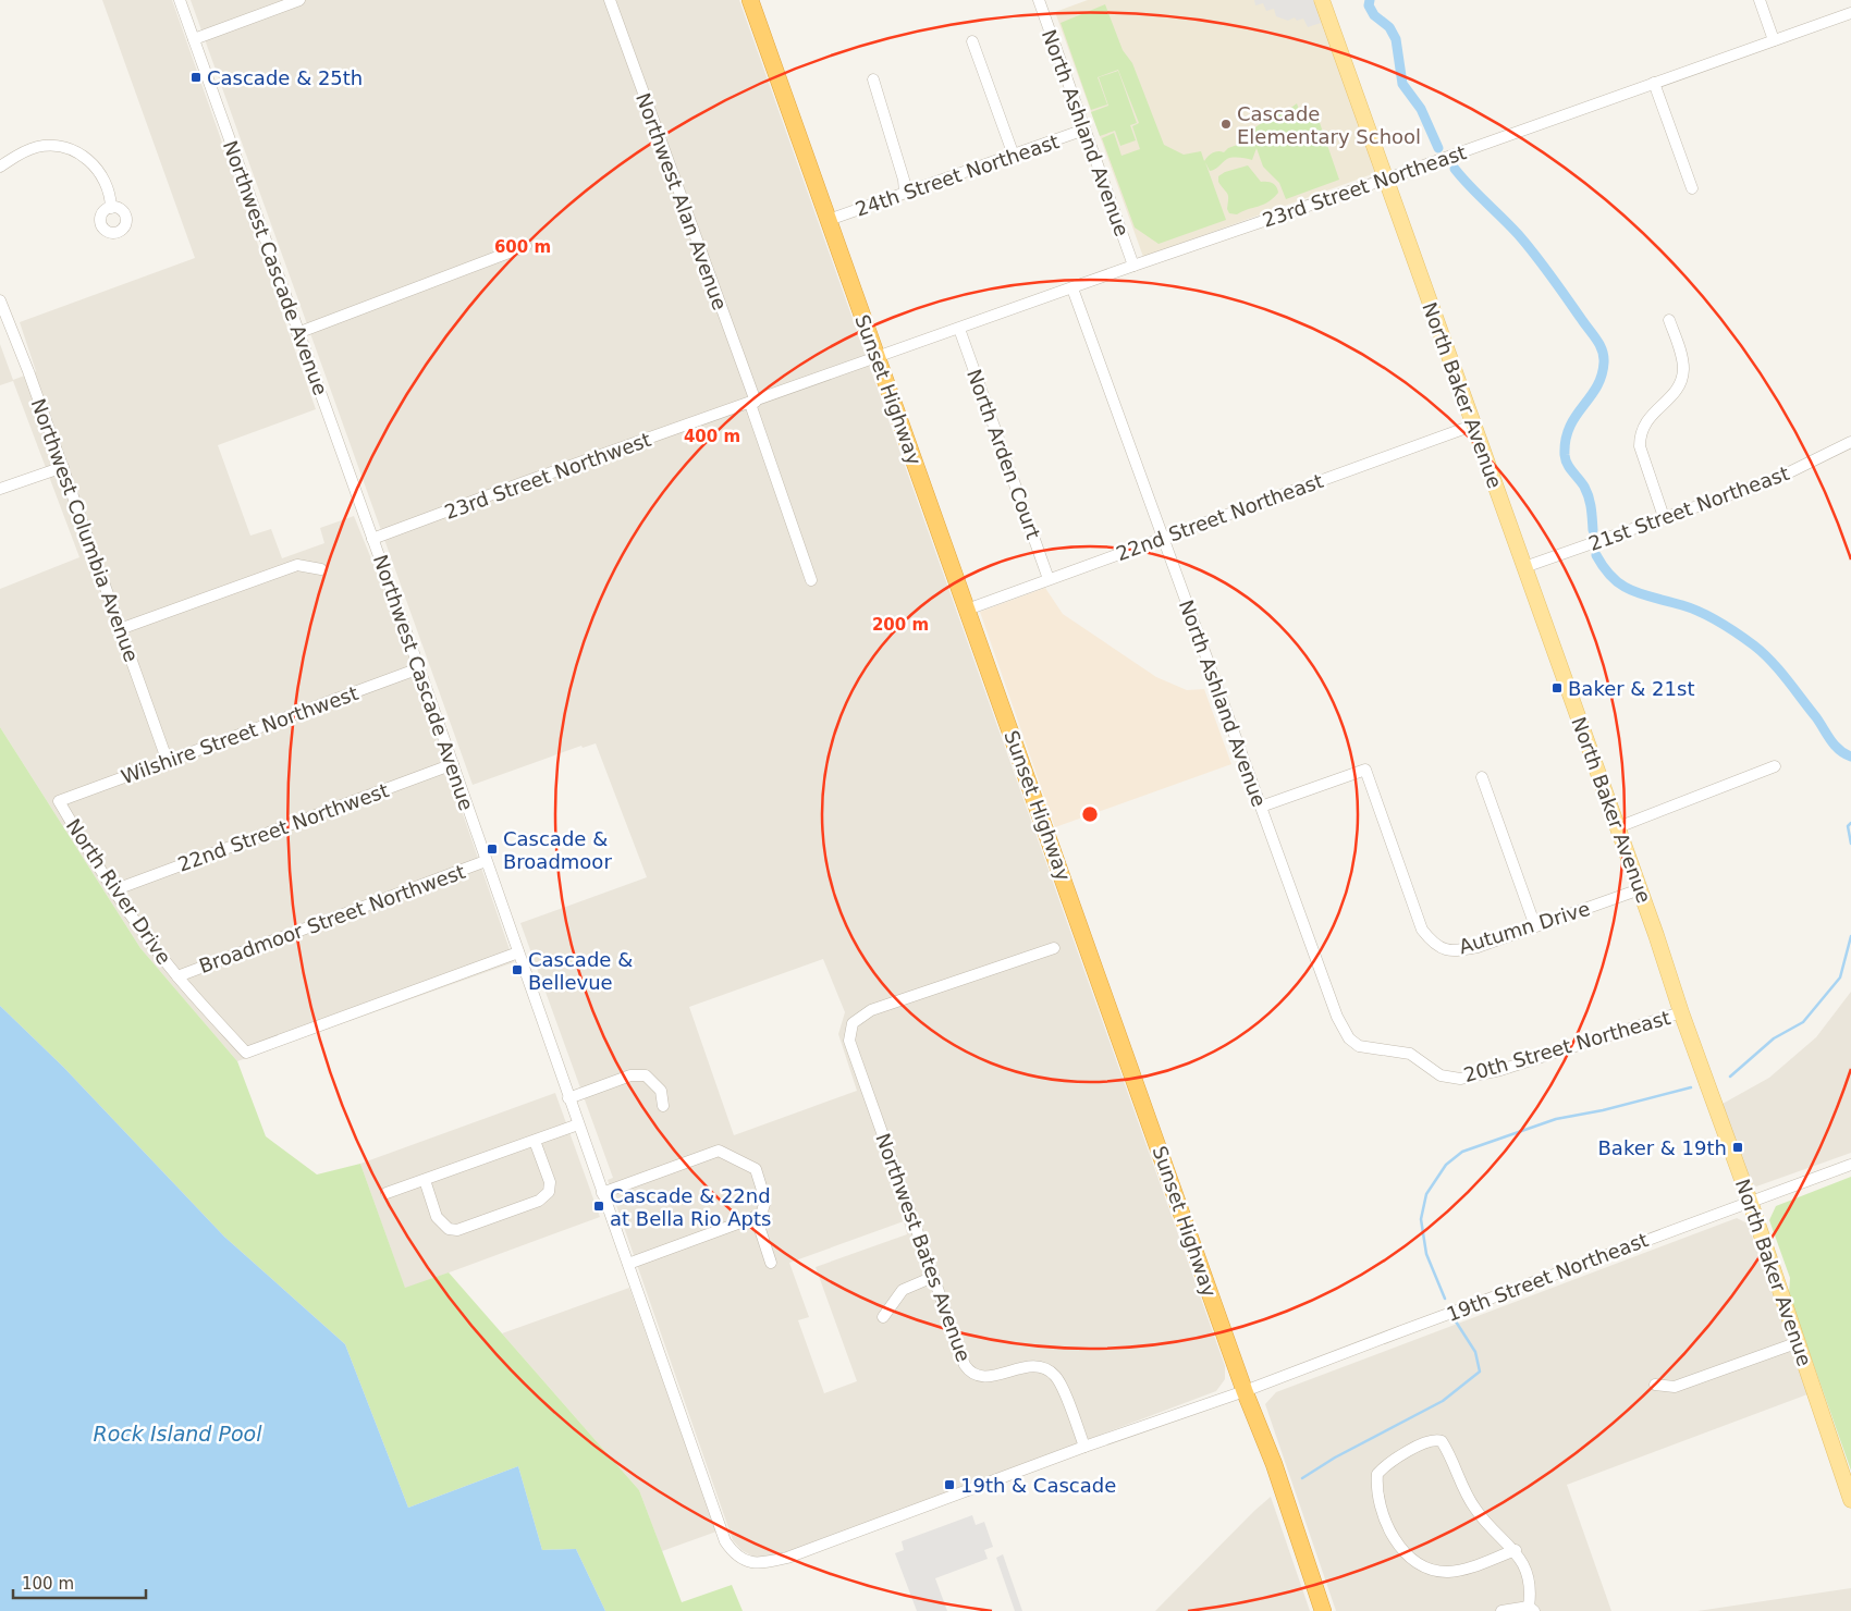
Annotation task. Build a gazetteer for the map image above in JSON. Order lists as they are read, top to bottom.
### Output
{
  "streets": {
    "highway": ["Sunset Highway"],
    "main road": ["North Baker Avenue"],
    "street": [
      "North Ashland Avenue",
      "24th Street Northeast",
      "23rd Street Northeast",
      "Northwest Alan Avenue",
      "Northwest Cascade Avenue",
      "North Arden Court",
      "23rd Street Northwest",
      "21st Street Northeast",
      "22nd Street Northeast",
      "Northwest Columbia Avenue",
      "Wilshire Street Northwest",
      "22nd Street Northwest",
      "North River Drive",
      "Broadmoor Street Northwest",
      "Autumn Drive",
      "20th Street Northeast",
      "Northwest Bates Avenue",
      "19th Street Northeast"
    ]
  },
  "crossings": [
    ["North Ashland Avenue", "24th Street Northeast"],
    ["North Ashland Avenue", "23rd Street Northeast"],
    ["North Ashland Avenue", "22nd Street Northeast"],
    ["North Ashland Avenue", "Autumn Drive"],
    ["North Ashland Avenue", "20th Street Northeast"],
    ["24th Street Northeast", "Sunset Highway"],
    ["23rd Street Northeast", "Sunset Highway"],
    ["23rd Street Northeast", "North Baker Avenue"],
    ["23rd Street Northeast", "North Arden Court"],
    ["23rd Street Northeast", "23rd Street Northwest"],
    ["Northwest Alan Avenue", "23rd Street Northwest"],
    ["Northwest Cascade Avenue", "23rd Street Northwest"],
    ["Northwest Cascade Avenue", "Wilshire Street Northwest"],
    ["Northwest Cascade Avenue", "22nd Street Northwest"],
    ["Northwest Cascade Avenue", "North River Drive"],
    ["Northwest Cascade Avenue", "Broadmoor Street Northwest"],
    ["Northwest Cascade Avenue", "19th Street Northeast"],
    ["Sunset Highway", "23rd Street Northwest"],
    ["Sunset Highway", "22nd Street Northeast"],
    ["Sunset Highway", "19th Street Northeast"],
    ["North Baker Avenue", "21st Street Northeast"],
    ["North Baker Avenue", "22nd Street Northeast"],
    ["North Baker Avenue", "Autumn Drive"],
    ["North Baker Avenue", "20th Street Northeast"],
    ["North Baker Avenue", "19th Street Northeast"],
    ["North Arden Court", "22nd Street Northeast"],
    ["Northwest Columbia Avenue", "Wilshire Street Northwest"],
    ["Wilshire Street Northwest", "North River Drive"],
    ["22nd Street Northwest", "North River Drive"],
    ["North River Drive", "Broadmoor Street Northwest"],
    ["Northwest Bates Avenue", "19th Street Northeast"]
  ],
  "water": ["Rock Island Pool"],
  "places": {
    "transit": [
      "Cascade & 25th",
      "Baker & 21st",
      "Cascade & Broadmoor",
      "Cascade & Bellevue",
      "Baker & 19th",
      "Cascade & 22nd at Bella Rio Apts",
      "19th & Cascade"
    ],
    "other": ["Cascade Elementary School"]
  },
  "scale_bar": "100 m",
  "rings": ["600 m", "400 m", "200 m"]
}
